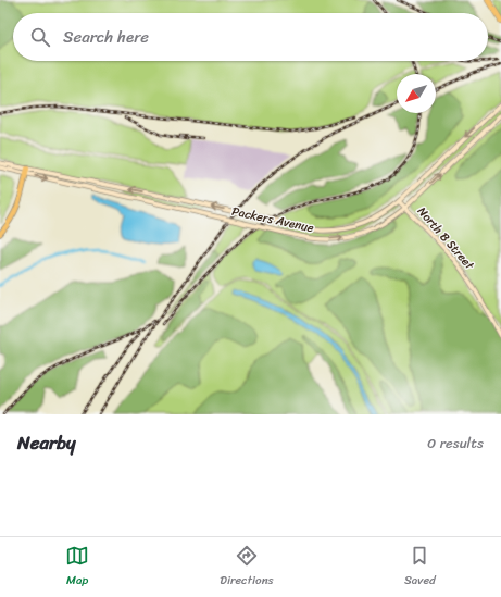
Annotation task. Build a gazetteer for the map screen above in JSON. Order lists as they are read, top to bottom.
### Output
{
  "streets": {
    "main road": ["Packers Avenue", "North B Street"]
  },
  "crossings": [
    ["Packers Avenue", "North B Street"]
  ],
  "north": "bottom left",
  "page": {
    "search": "Search here",
    "heading": ["Nearby", "0 results"],
    "nav": ["Map", "Directions", "Saved"]
  }
}
